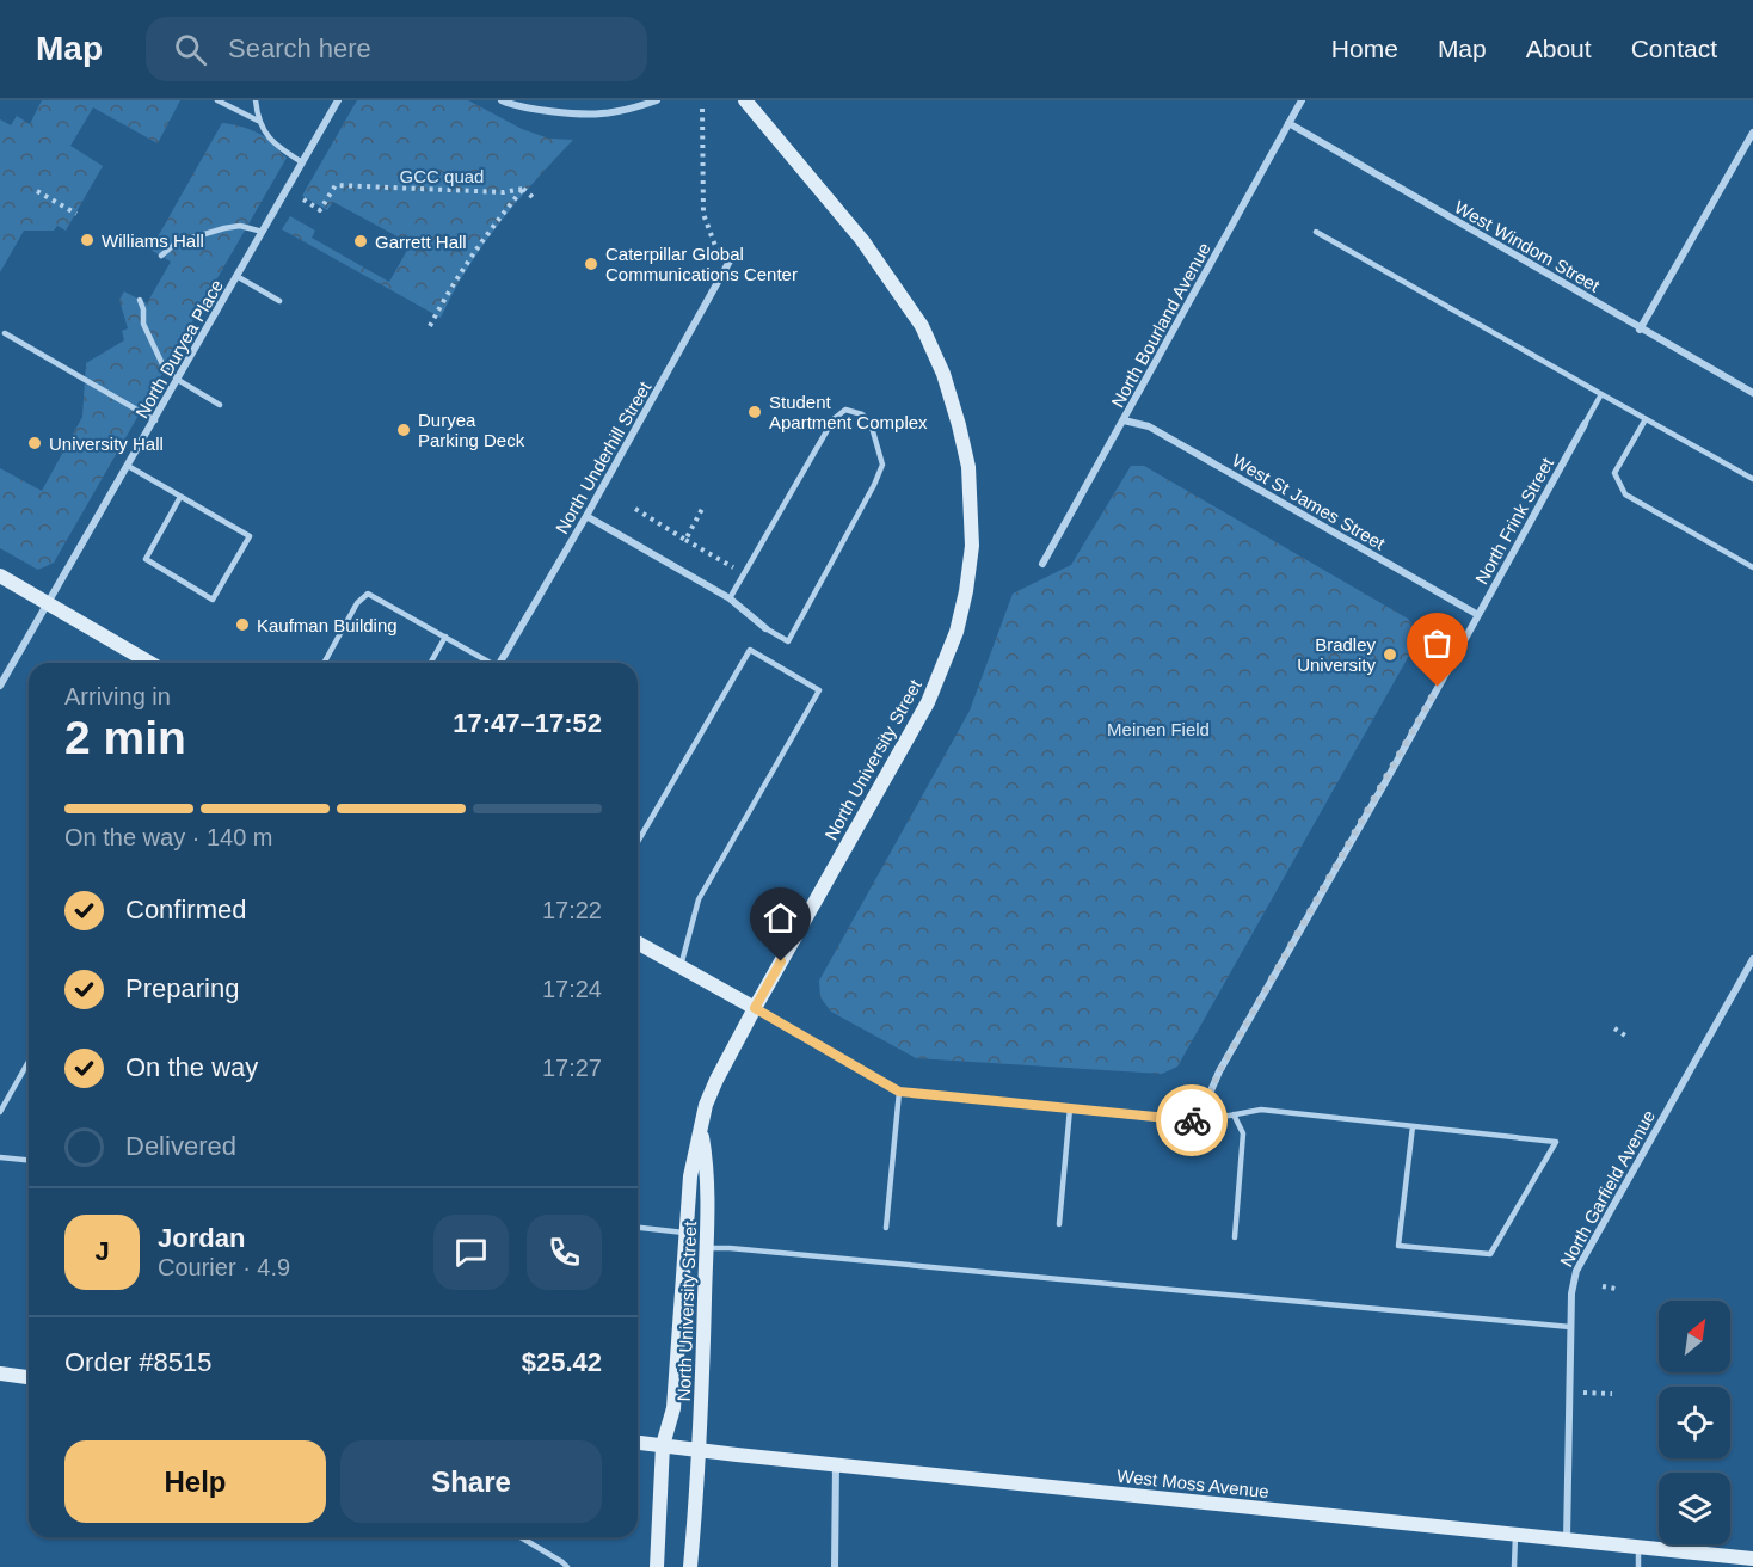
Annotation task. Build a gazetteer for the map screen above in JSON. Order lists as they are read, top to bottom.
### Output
{
  "streets": {
    "main road": ["North University Street", "West Moss Avenue"],
    "street": [
      "West Windom Street",
      "North Bourland Avenue",
      "North Duryea Place",
      "North Underhill Street",
      "West St James Street",
      "North Frink Street",
      "North Garfield Avenue"
    ]
  },
  "crossings": [
    ["West Windom Street", "North Bourland Avenue"],
    ["North Bourland Avenue", "West St James Street"],
    ["West St James Street", "North Frink Street"],
    ["North University Street", "West Moss Avenue"],
    ["North Garfield Avenue", "West Moss Avenue"]
  ],
  "parks": ["GCC quad", "Meinen Field"],
  "places": [
    "Williams Hall",
    "Garrett Hall",
    "Caterpillar Global Communications Center",
    "Student Apartment Complex",
    "Duryea Parking Deck",
    "University Hall",
    "Kaufman Building",
    "Bradley University"
  ],
  "north": "top right",
  "page": {
    "header": "Map",
    "search": "Search here",
    "nav": [
      "Home",
      "Map",
      "About",
      "Contact"
    ],
    "heading": ["2 min", "Arriving in", "17:47–17:52"],
    "panel": [
      "Jordan",
      "Courier · 4.9",
      "Order #8515",
      "$25.42"
    ],
    "bar": "On the way · 140 m",
    "list": [
      ["Confirmed", "17:22"],
      ["Preparing", "17:24"],
      ["On the way", "17:27"],
      "Delivered"
    ],
    "round": "J",
    "buttons": ["Help", "Share"]
  }
}
